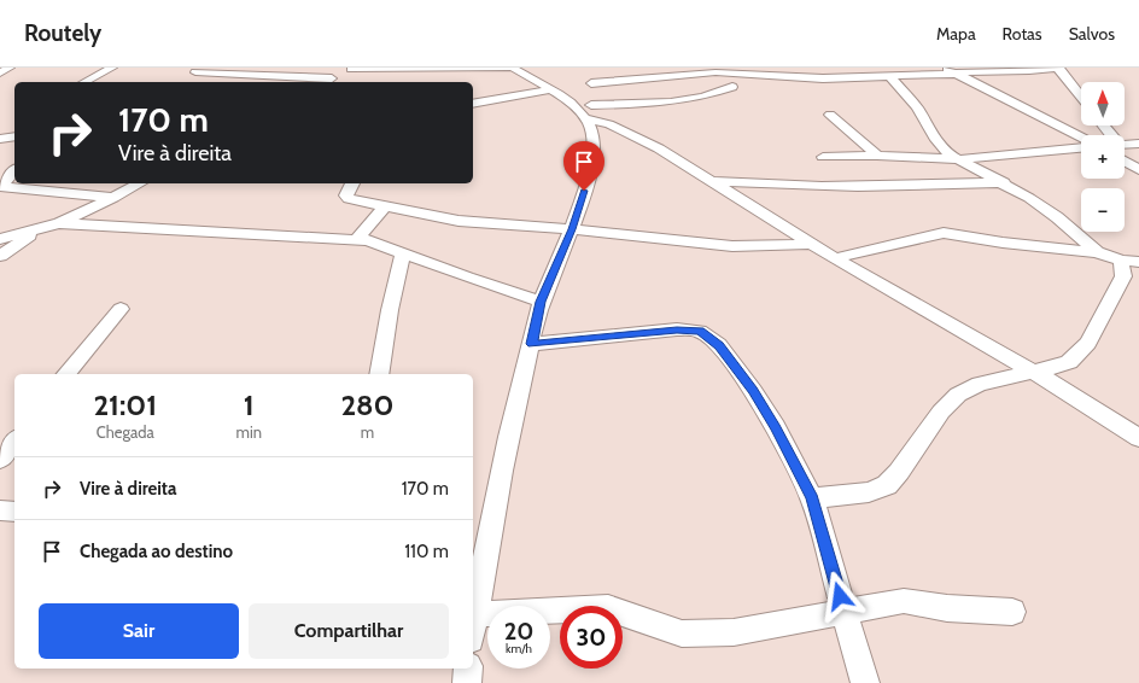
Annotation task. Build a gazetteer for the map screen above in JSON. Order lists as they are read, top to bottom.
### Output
{
  "north": "top",
  "page": {
    "header": "Routely",
    "nav": ["Mapa", "Rotas", "Salvos"],
    "map_buttons": ["+", "−"],
    "turn": ["170 m", "Vire à direita"],
    "eta": [
      "21:01",
      "Chegada",
      "1",
      "min",
      "280",
      "m"
    ],
    "list": [
      {
        "name": "Vire à direita",
        "value": "170 m"
      },
      {
        "name": "Chegada ao destino",
        "value": "110 m"
      }
    ],
    "buttons": ["Sair", "Compartilhar"],
    "speed": "20 km/h",
    "limit": "30"
  }
}
